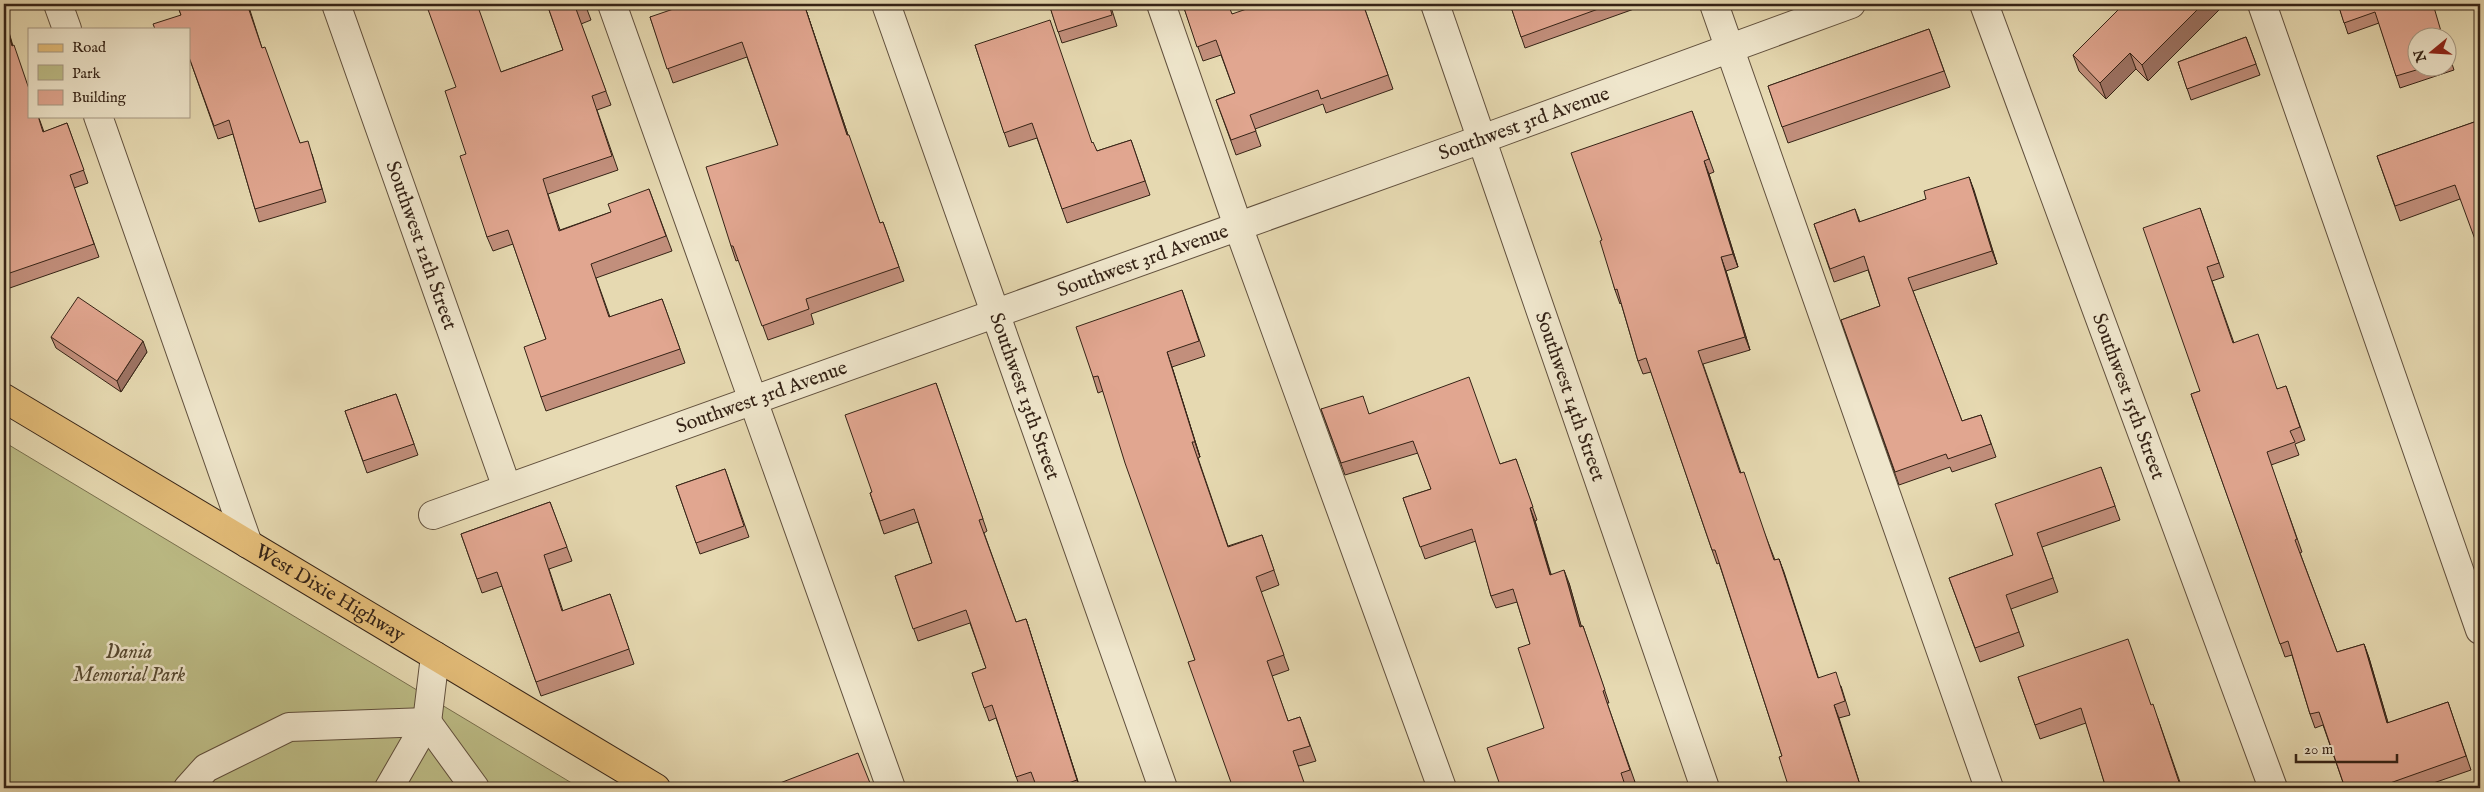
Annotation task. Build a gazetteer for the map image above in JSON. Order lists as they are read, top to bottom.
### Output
{
  "streets": {
    "main road": ["West Dixie Highway"],
    "street": [
      "Southwest 3rd Avenue",
      "Southwest 12th Street",
      "Southwest 13th Street",
      "Southwest 14th Street",
      "Southwest 15th Street"
    ]
  },
  "crossings": [
    ["Southwest 3rd Avenue", "Southwest 12th Street"],
    ["Southwest 3rd Avenue", "Southwest 13th Street"],
    ["Southwest 3rd Avenue", "Southwest 14th Street"]
  ],
  "parks": ["Dania Memorial Park"],
  "legend": ["Road", "Park", "Building"],
  "scale_bar": "20 m",
  "north": "left"
}
